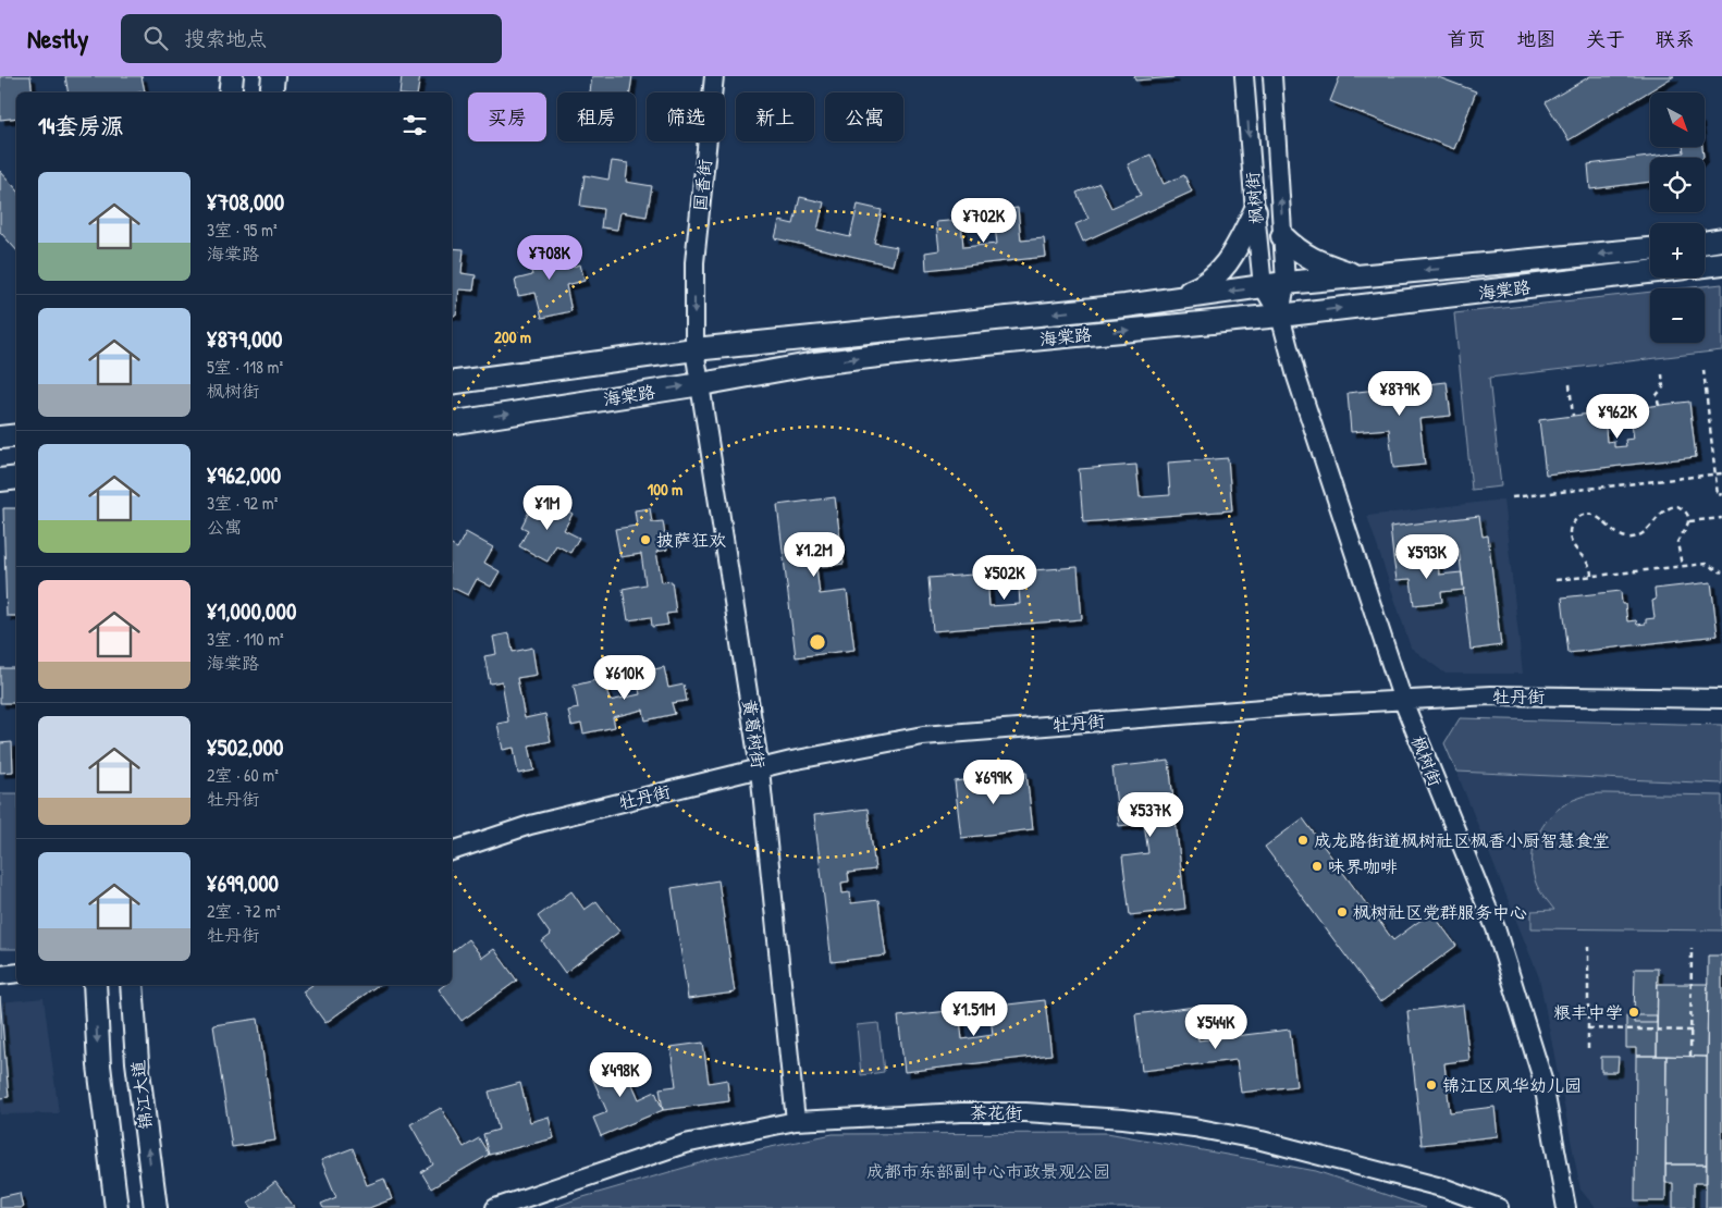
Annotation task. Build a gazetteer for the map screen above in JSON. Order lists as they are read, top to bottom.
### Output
{
  "streets": {
    "main road": ["海棠路", "锦江大道"],
    "street": [
      "国香街",
      "枫树街",
      "牡丹街",
      "黄葛树街",
      "茶花街"
    ]
  },
  "crossings": [
    ["国香街", "海棠路"],
    ["国香街", "黄葛树街"],
    ["枫树街", "海棠路"],
    ["枫树街", "牡丹街"],
    ["海棠路", "黄葛树街"],
    ["牡丹街", "黄葛树街"],
    ["黄葛树街", "茶花街"]
  ],
  "one_way": ["国香街"],
  "parks": ["成都市东部副中心市政景观公园"],
  "places": [
    "披萨狂欢",
    "成龙路街道枫树社区枫香小厨智慧食堂",
    "味界咖啡",
    "枫树社区党群服务中心",
    "粮丰中学",
    "锦江区风华幼儿园"
  ],
  "north": "bottom right",
  "page": {
    "header": "Nestly",
    "search": "搜索地点",
    "nav": [
      "首页",
      "地图",
      "关于",
      "联系"
    ],
    "map_buttons": ["+", "−"],
    "chip": [
      "买房",
      "租房",
      "筛选",
      "新上",
      "公寓"
    ],
    "heading": "14套房源",
    "list": [
      {
        "name": "¥708,000",
        "note": "3室 · 95 m² · 海棠路"
      },
      {
        "name": "¥879,000",
        "note": "5室 · 118 m² · 枫树街"
      },
      {
        "name": "¥962,000",
        "note": "3室 · 92 m² · 公寓"
      },
      {
        "name": "¥1,000,000",
        "note": "3室 · 110 m² · 海棠路"
      },
      {
        "name": "¥502,000",
        "note": "2室 · 60 m² · 牡丹街"
      },
      {
        "name": "¥699,000",
        "note": "2室 · 72 m² · 牡丹街"
      }
    ],
    "price": [
      "¥702K",
      "¥708K",
      "¥879K",
      "¥962K",
      "¥1M",
      "¥1.2M",
      "¥593K",
      "¥502K",
      "¥610K",
      "¥699K",
      "¥537K",
      "¥1.51M",
      "¥544K",
      "¥498K"
    ]
  },
  "rings": ["200 m", "100 m"]
}
